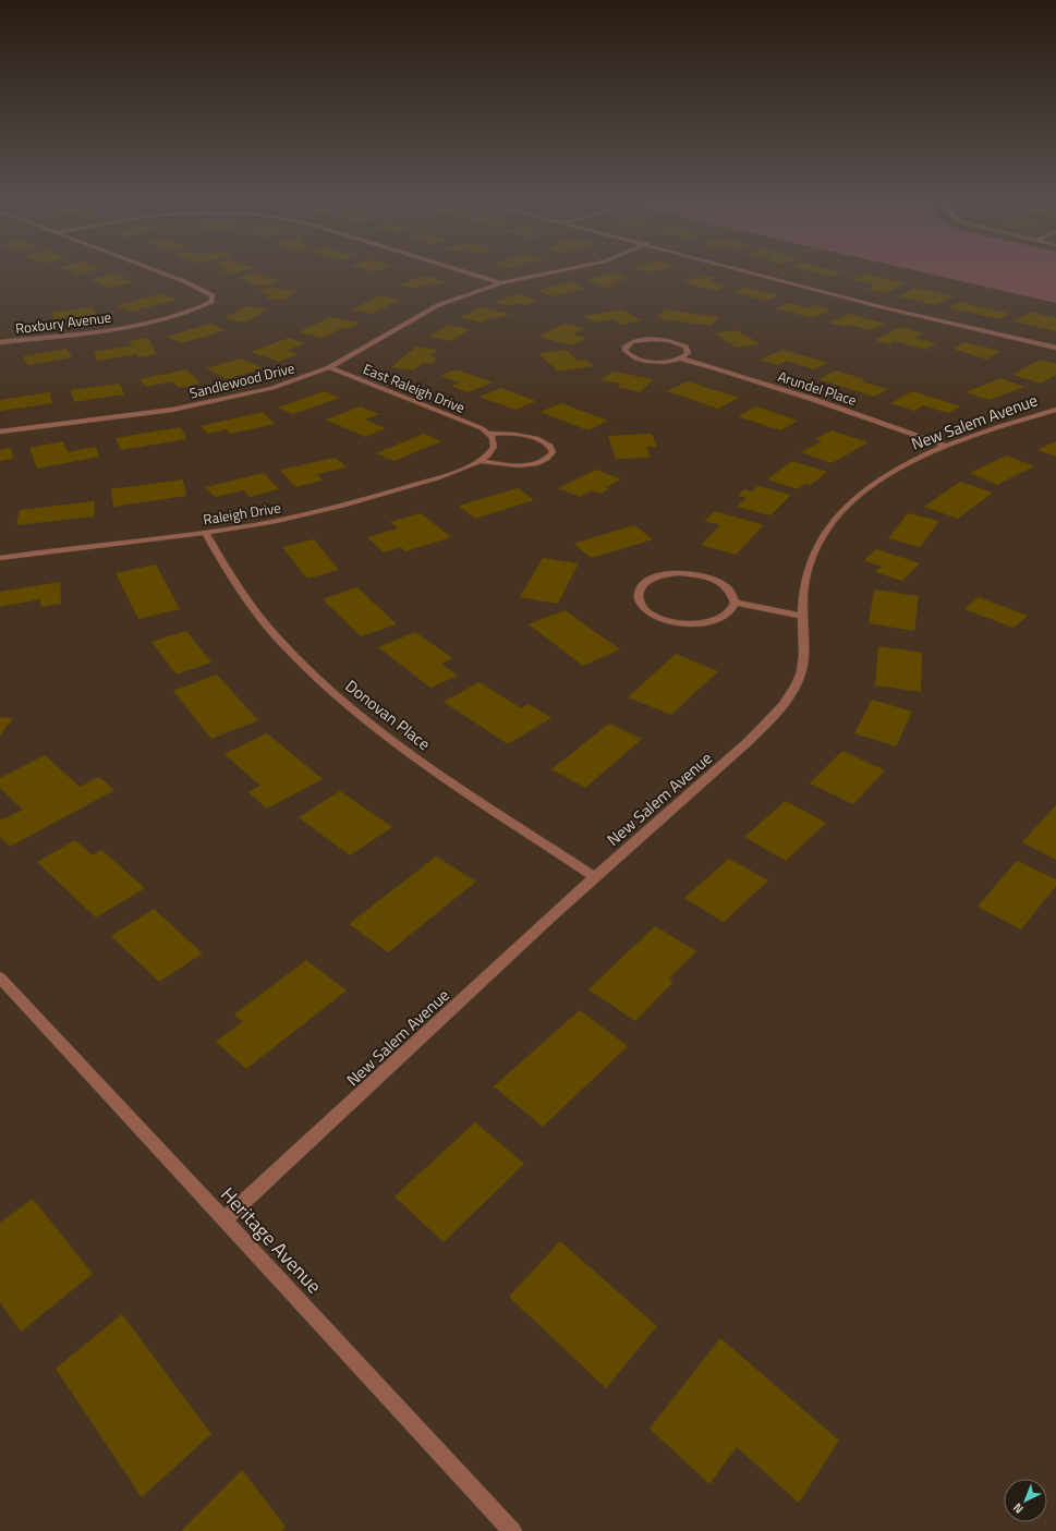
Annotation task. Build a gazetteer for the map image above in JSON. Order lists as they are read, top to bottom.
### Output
{
  "streets": {
    "street": [
      "Roxbury Avenue",
      "Sandlewood Drive",
      "East Raleigh Drive",
      "Arundel Place",
      "New Salem Avenue",
      "Raleigh Drive",
      "Donovan Place",
      "Heritage Avenue"
    ]
  },
  "crossings": [
    ["Sandlewood Drive", "East Raleigh Drive"],
    ["East Raleigh Drive", "Raleigh Drive"],
    ["Arundel Place", "New Salem Avenue"],
    ["New Salem Avenue", "Donovan Place"],
    ["New Salem Avenue", "Heritage Avenue"],
    ["Raleigh Drive", "Donovan Place"]
  ],
  "north": "bottom left"
}
